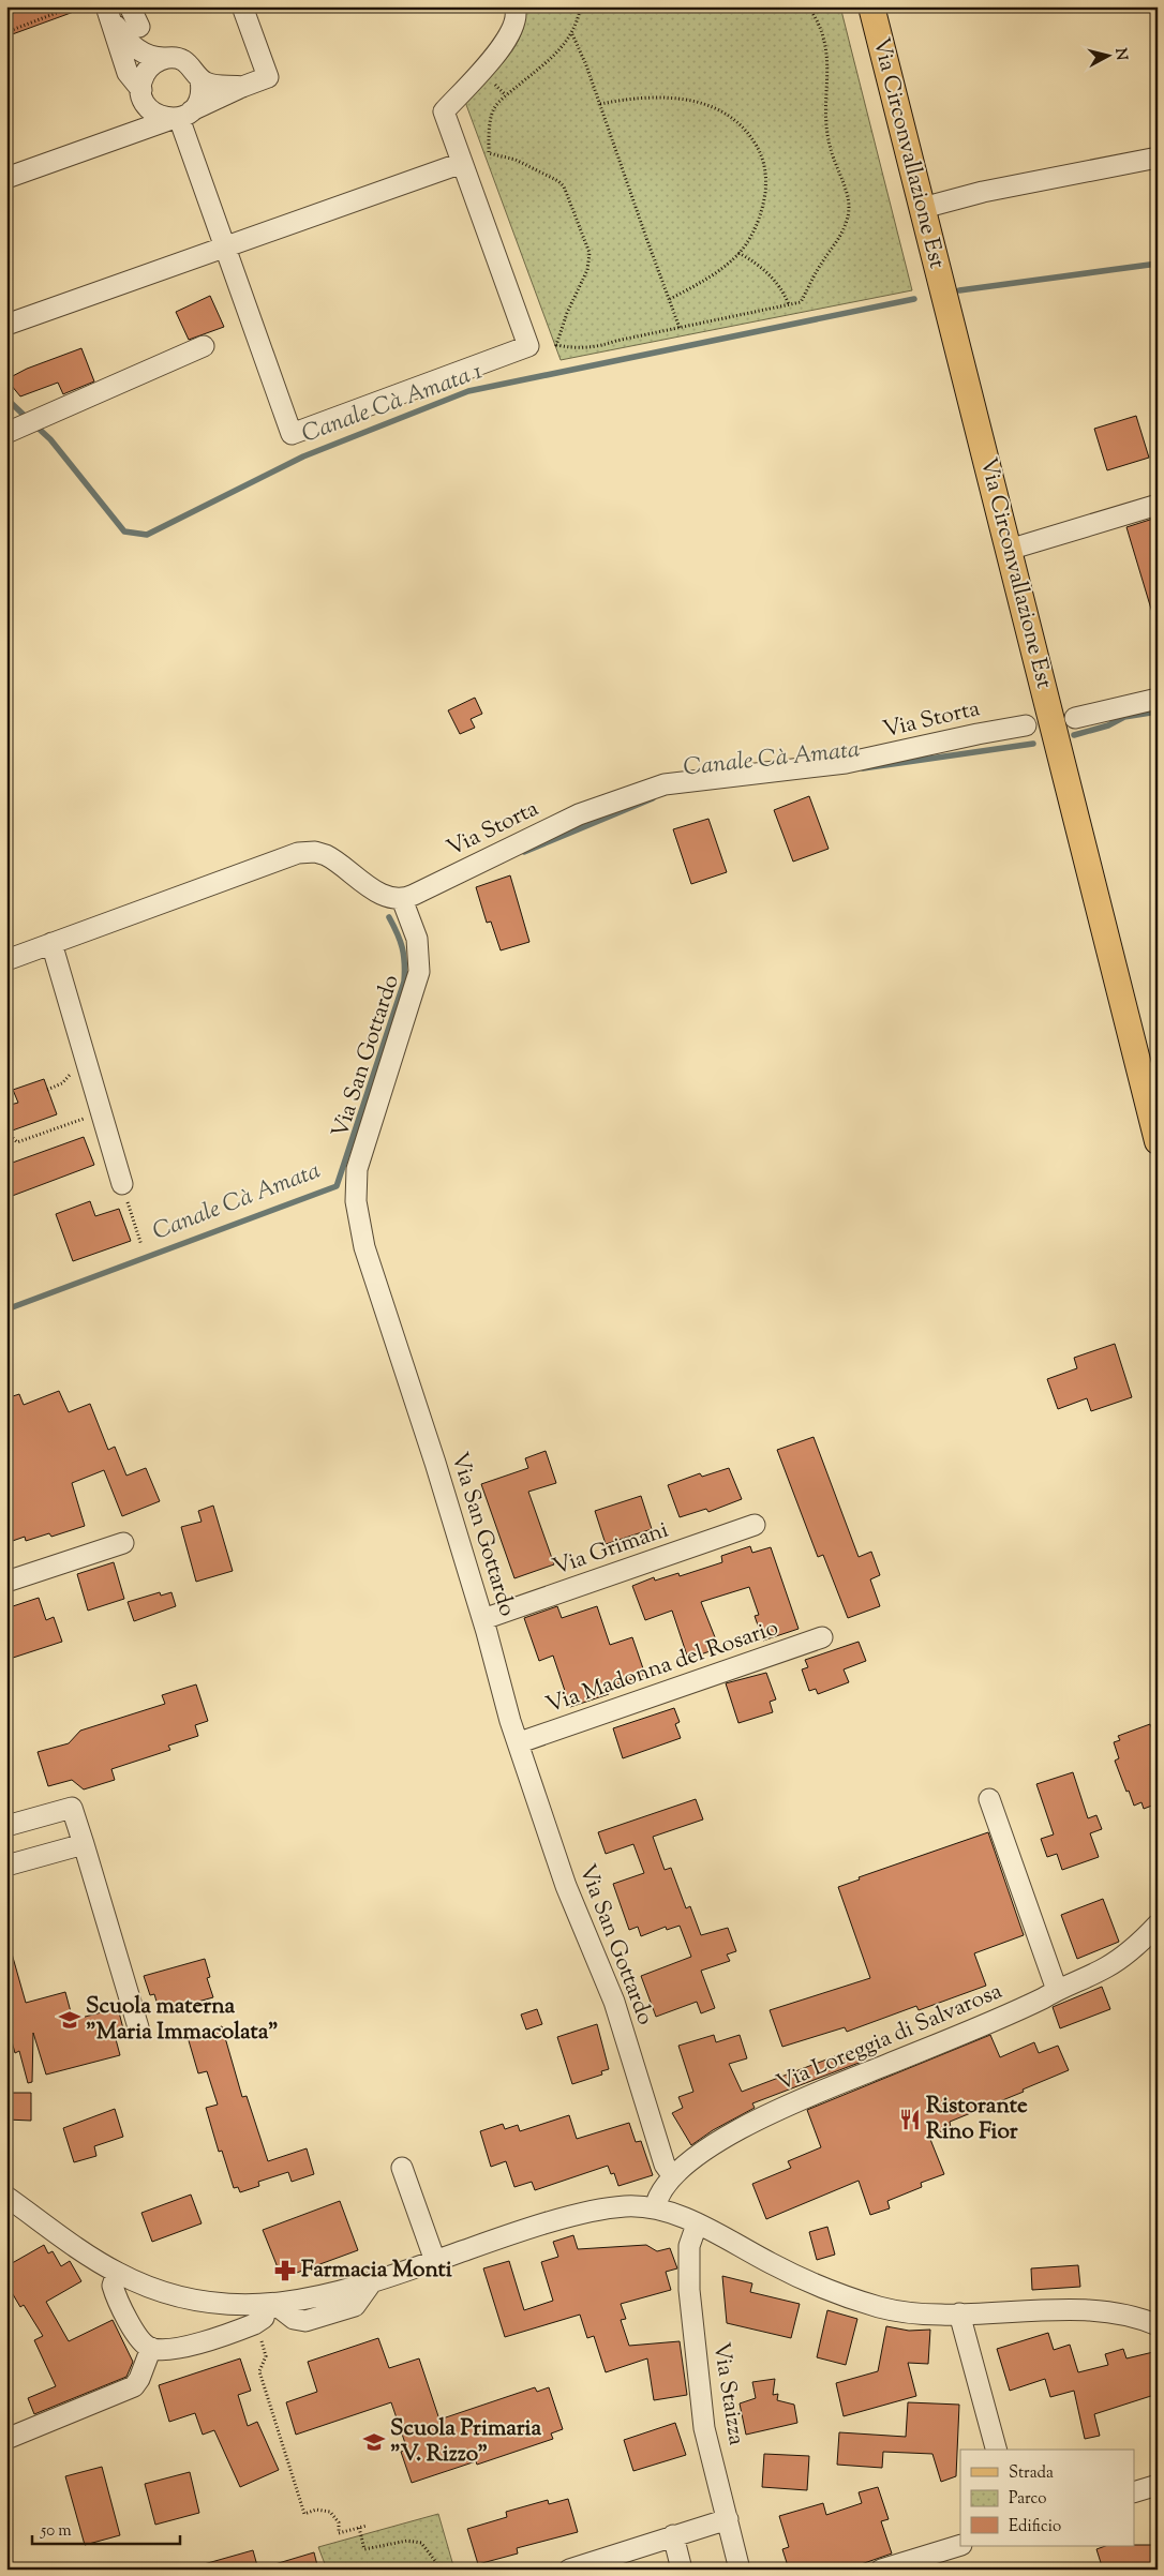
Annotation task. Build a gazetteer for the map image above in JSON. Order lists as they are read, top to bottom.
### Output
{
  "streets": {
    "main road": ["Via Circonvallazione Est"],
    "street": [
      "Via Storta",
      "Via San Gottardo",
      "Via Grimani",
      "Via Madonna del Rosario",
      "Via Loreggia di Salvarosa",
      "Via Staizza"
    ]
  },
  "crossings": [
    ["Via Storta", "Via San Gottardo"],
    ["Via San Gottardo", "Via Grimani"],
    ["Via San Gottardo", "Via Madonna del Rosario"],
    ["Via San Gottardo", "Via Loreggia di Salvarosa"]
  ],
  "water": ["Canale Cà Amata 1", "Canale Cà Amata"],
  "places": {
    "school or university": ["Scuola materna \"Maria Immacolata\"", "Scuola Primaria \"V. Rizzo\""],
    "restaurant": ["Ristorante Rino Fior"],
    "pharmacy": ["Farmacia Monti"]
  },
  "legend": ["Strada", "Parco", "Edificio"],
  "scale_bar": "50 m",
  "north": "right"
}
